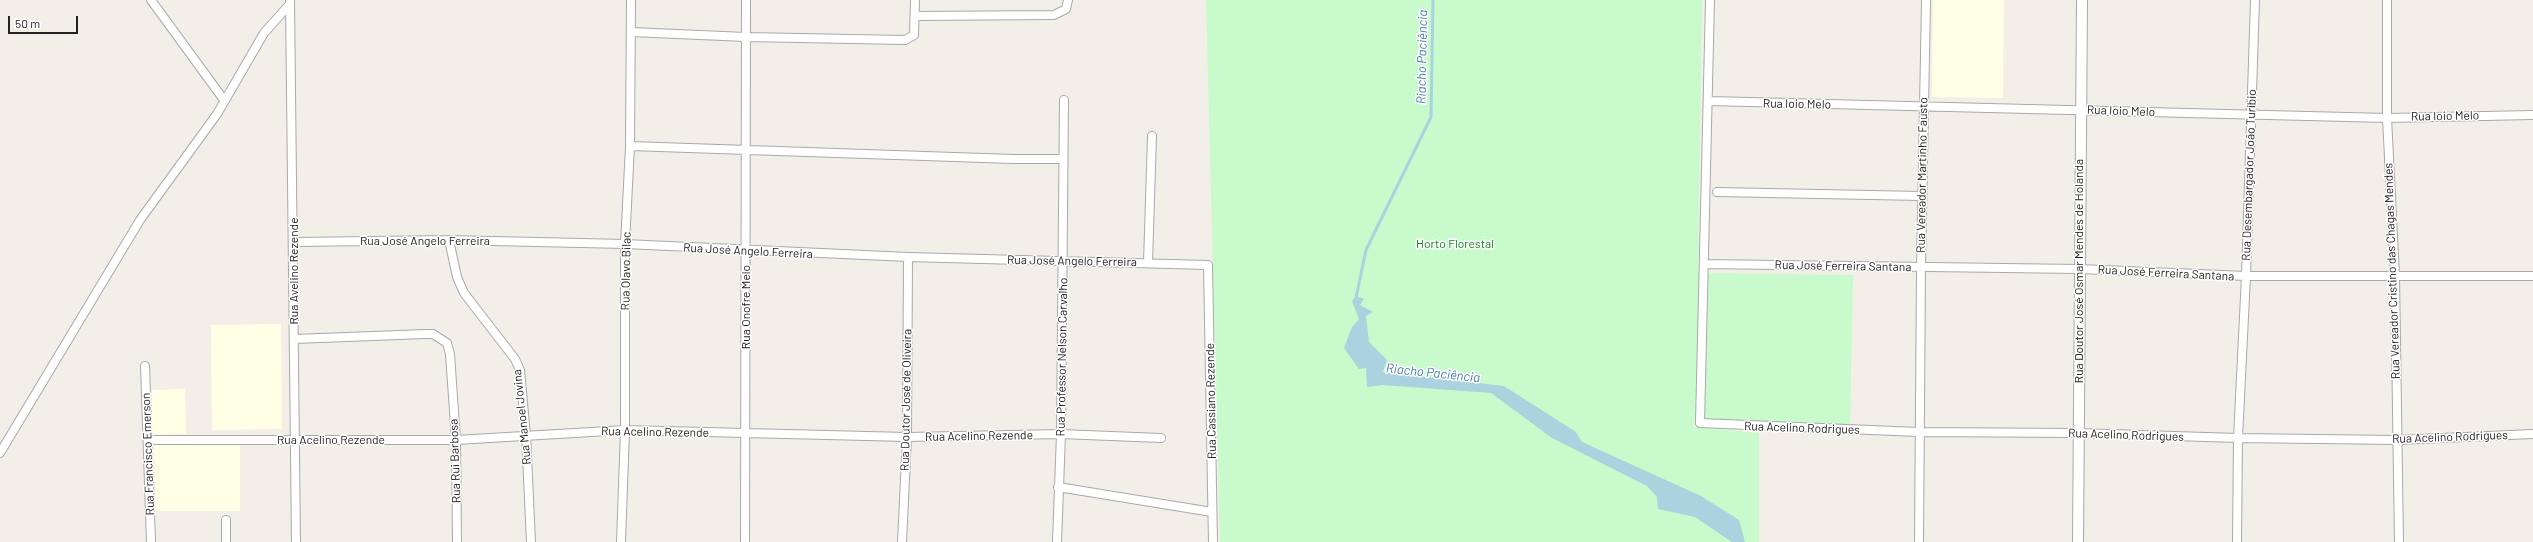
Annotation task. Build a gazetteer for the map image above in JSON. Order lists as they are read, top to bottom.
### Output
{
  "streets": {
    "street": [
      "Rua Ioio Melo",
      "Rua Vereador Martinho Fausto",
      "Rua Desembargador João Turíbio",
      "Rua José Angelo Ferreira",
      "Rua José Ferreira Santana",
      "Rua Avelino Rezende",
      "Rua Olavo Bilac",
      "Rua Doutor José Osmar Mendes de Holanda",
      "Rua Vereador Cristino das Chagas Mendes",
      "Rua Onofre Melo",
      "Rua Professor Nelson Carvalho",
      "Rua Doutor José de Oliveira",
      "Rua Cassiano Rezende",
      "Rua Manoel Jovina",
      "Rua Acelino Rodrigues",
      "Rua Acelino Rezende",
      "Rua Francisco Emerson",
      "Rua Rui Barbosa"
    ]
  },
  "crossings": [
    ["Rua Ioio Melo", "Rua Vereador Martinho Fausto"],
    ["Rua Ioio Melo", "Rua Desembargador João Turíbio"],
    ["Rua Ioio Melo", "Rua Doutor José Osmar Mendes de Holanda"],
    ["Rua Ioio Melo", "Rua Vereador Cristino das Chagas Mendes"],
    ["Rua Vereador Martinho Fausto", "Rua José Ferreira Santana"],
    ["Rua Vereador Martinho Fausto", "Rua Acelino Rodrigues"],
    ["Rua Desembargador João Turíbio", "Rua José Ferreira Santana"],
    ["Rua Desembargador João Turíbio", "Rua Acelino Rodrigues"],
    ["Rua José Angelo Ferreira", "Rua Avelino Rezende"],
    ["Rua José Angelo Ferreira", "Rua Olavo Bilac"],
    ["Rua José Angelo Ferreira", "Rua Onofre Melo"],
    ["Rua José Angelo Ferreira", "Rua Professor Nelson Carvalho"],
    ["Rua José Angelo Ferreira", "Rua Doutor José de Oliveira"],
    ["Rua José Angelo Ferreira", "Rua Cassiano Rezende"],
    ["Rua José Angelo Ferreira", "Rua Manoel Jovina"],
    ["Rua José Ferreira Santana", "Rua Doutor José Osmar Mendes de Holanda"],
    ["Rua José Ferreira Santana", "Rua Vereador Cristino das Chagas Mendes"],
    ["Rua José Ferreira Santana", "Rua Acelino Rodrigues"],
    ["Rua Avelino Rezende", "Rua Acelino Rezende"],
    ["Rua Avelino Rezende", "Rua Rui Barbosa"],
    ["Rua Olavo Bilac", "Rua Acelino Rezende"],
    ["Rua Doutor José Osmar Mendes de Holanda", "Rua Acelino Rodrigues"],
    ["Rua Vereador Cristino das Chagas Mendes", "Rua Acelino Rodrigues"],
    ["Rua Onofre Melo", "Rua Acelino Rezende"],
    ["Rua Professor Nelson Carvalho", "Rua Acelino Rezende"],
    ["Rua Doutor José de Oliveira", "Rua Acelino Rezende"],
    ["Rua Manoel Jovina", "Rua Acelino Rezende"],
    ["Rua Acelino Rezende", "Rua Francisco Emerson"],
    ["Rua Acelino Rezende", "Rua Rui Barbosa"]
  ],
  "water": ["Riacho Paciência"],
  "parks": ["Horto Florestal"],
  "scale_bar": "50 m"
}
